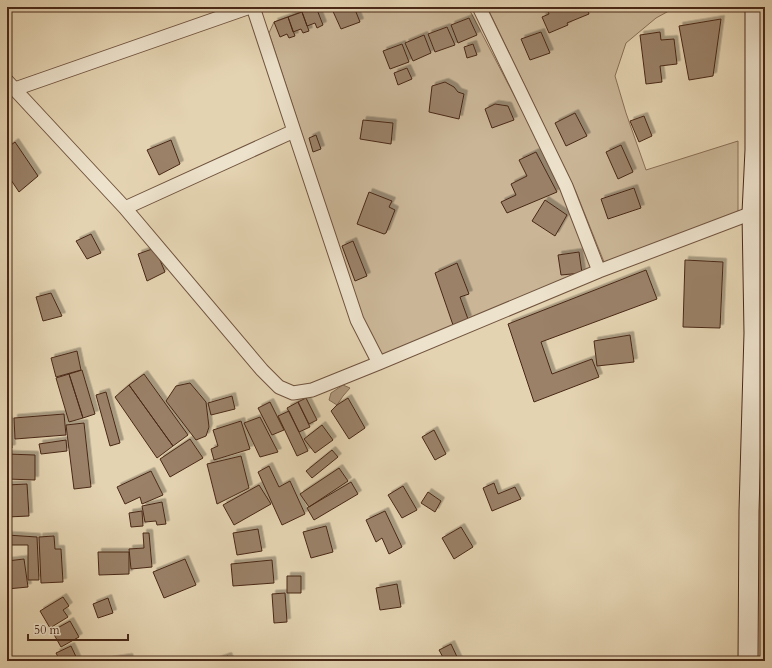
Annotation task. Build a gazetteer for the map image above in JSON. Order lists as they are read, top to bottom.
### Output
{
  "scale_bar": "50 m"
}
